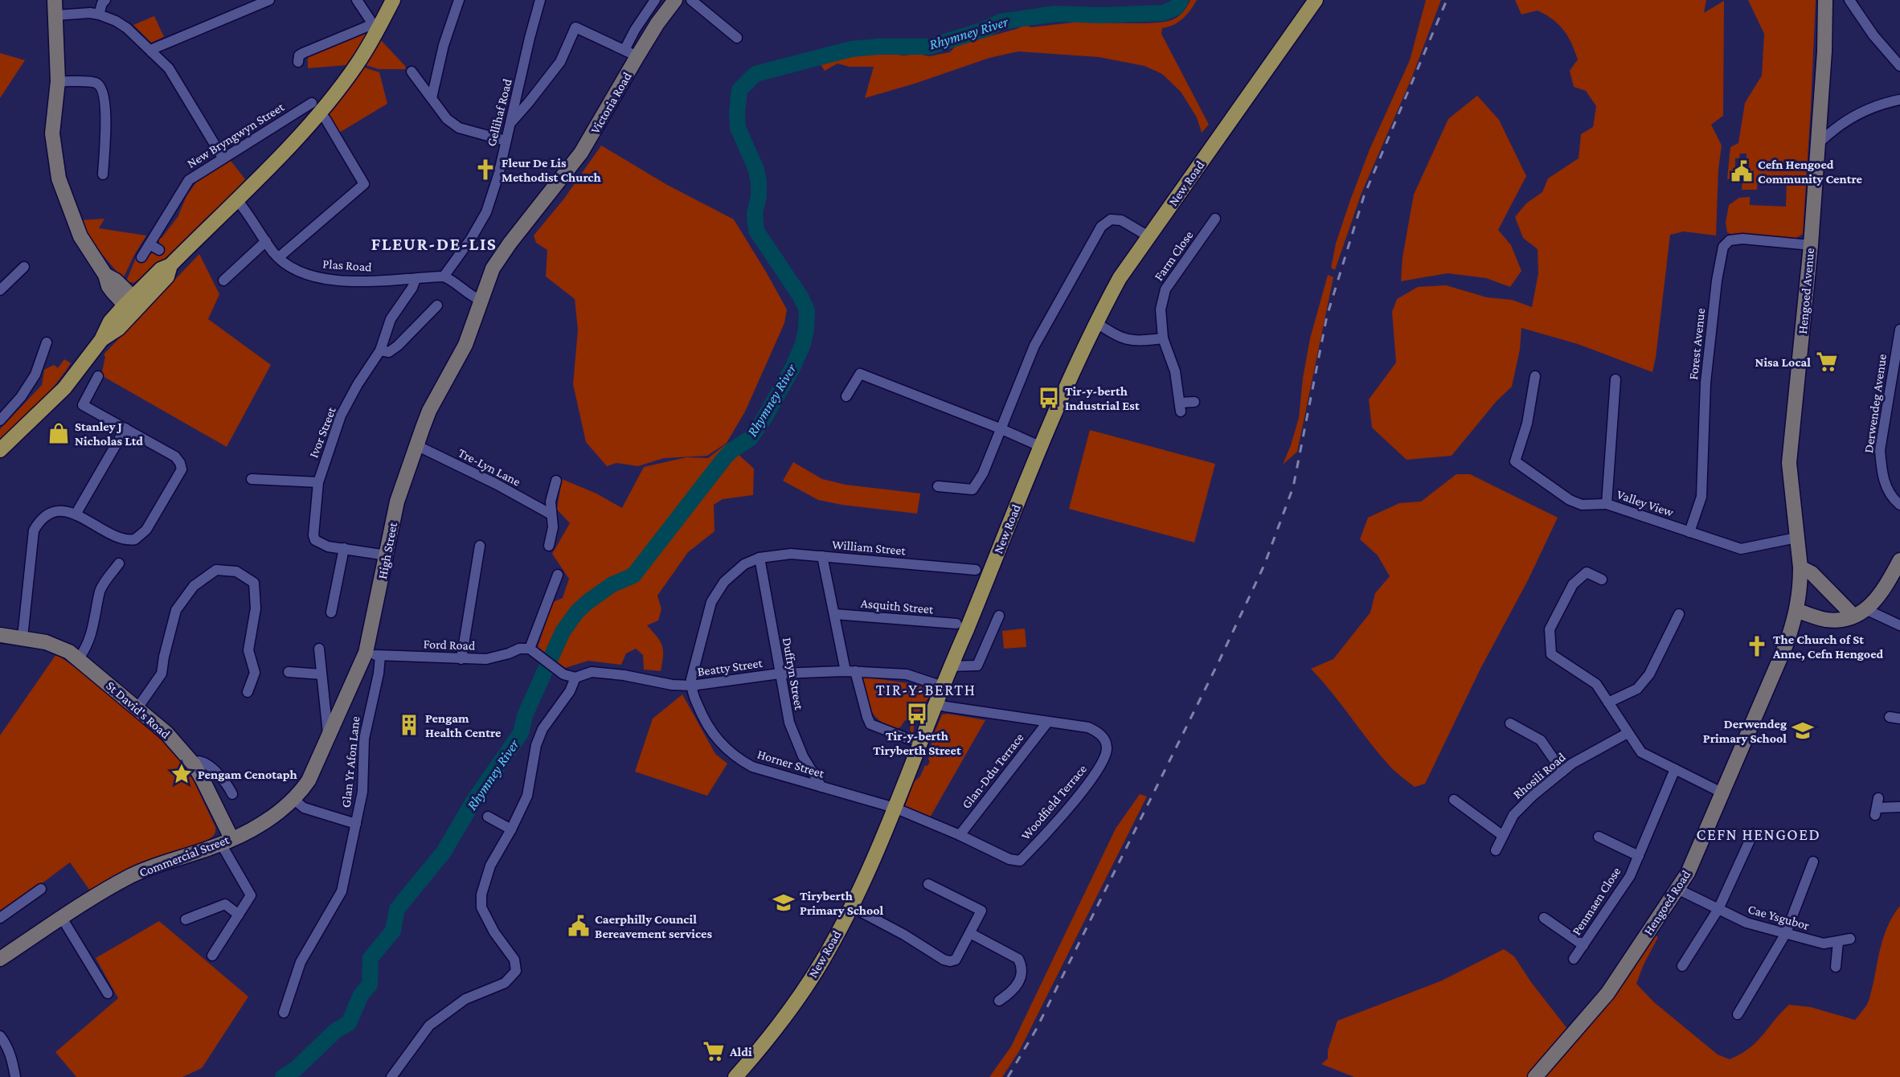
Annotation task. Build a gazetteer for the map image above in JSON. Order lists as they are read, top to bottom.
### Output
{
  "streets": {
    "main road": [
      "Victoria Road",
      "New Road",
      "Hengoed Avenue",
      "High Street",
      "St David's Road",
      "Commercial Street",
      "Hengoed Road"
    ],
    "street": [
      "Gellihaf Road",
      "New Bryngwyn Street",
      "Farm Close",
      "Plas Road",
      "Forest Avenue",
      "Derwendeg Avenue",
      "Ivor Street",
      "Tre-Lyn Lane",
      "Valley View",
      "William Street",
      "Asquith Street",
      "Ford Road",
      "Beatty Street",
      "Duffryn Street",
      "Glan Yr Afon Lane",
      "Horner Street",
      "Glan-Ddu Terrace",
      "Rhosili Road",
      "Woodfield Terrace",
      "Penmaen Close",
      "Cae Ysgubor"
    ]
  },
  "crossings": [
    ["Victoria Road", "High Street"],
    ["Gellihaf Road", "Plas Road"],
    ["New Road", "Beatty Street"],
    ["New Road", "Horner Street"],
    ["New Road", "Woodfield Terrace"],
    ["Plas Road", "Ivor Street"],
    ["Hengoed Avenue", "Forest Avenue"],
    ["Hengoed Avenue", "Valley View"],
    ["Hengoed Avenue", "Hengoed Road"],
    ["Forest Avenue", "Valley View"],
    ["Ivor Street", "High Street"],
    ["Tre-Lyn Lane", "High Street"],
    ["William Street", "Duffryn Street"],
    ["High Street", "Ford Road"],
    ["High Street", "Glan Yr Afon Lane"],
    ["High Street", "Commercial Street"],
    ["Ford Road", "Beatty Street"],
    ["Ford Road", "Glan Yr Afon Lane"],
    ["Beatty Street", "Duffryn Street"],
    ["Beatty Street", "Horner Street"],
    ["Duffryn Street", "Horner Street"],
    ["St David's Road", "Commercial Street"],
    ["Horner Street", "Woodfield Terrace"],
    ["Glan-Ddu Terrace", "Woodfield Terrace"],
    ["Hengoed Road", "Cae Ysgubor"]
  ],
  "districts": ["FLEUR-DE-LIS", "TIR-Y-BERTH", "CEFN HENGOED"],
  "water": ["Rhymney River"],
  "places": {
    "church": ["Fleur De Lis Methodist Church", "The Church of St Anne, Cefn Hengoed"],
    "public building": ["Cefn Hengoed Community Centre", "Caerphilly Council Bereavement services"],
    "supermarket": ["Nisa Local", "Aldi"],
    "bus stop": ["Tir-y-berth Industrial Est", "Tir-y-berth Tiryberth Street"],
    "shop": ["Stanley J Nicholas Ltd"],
    "building": ["Pengam Health Centre"],
    "school or university": ["Derwendeg Primary School", "Tiryberth Primary School"],
    "place": ["Pengam Cenotaph"]
  }
}
